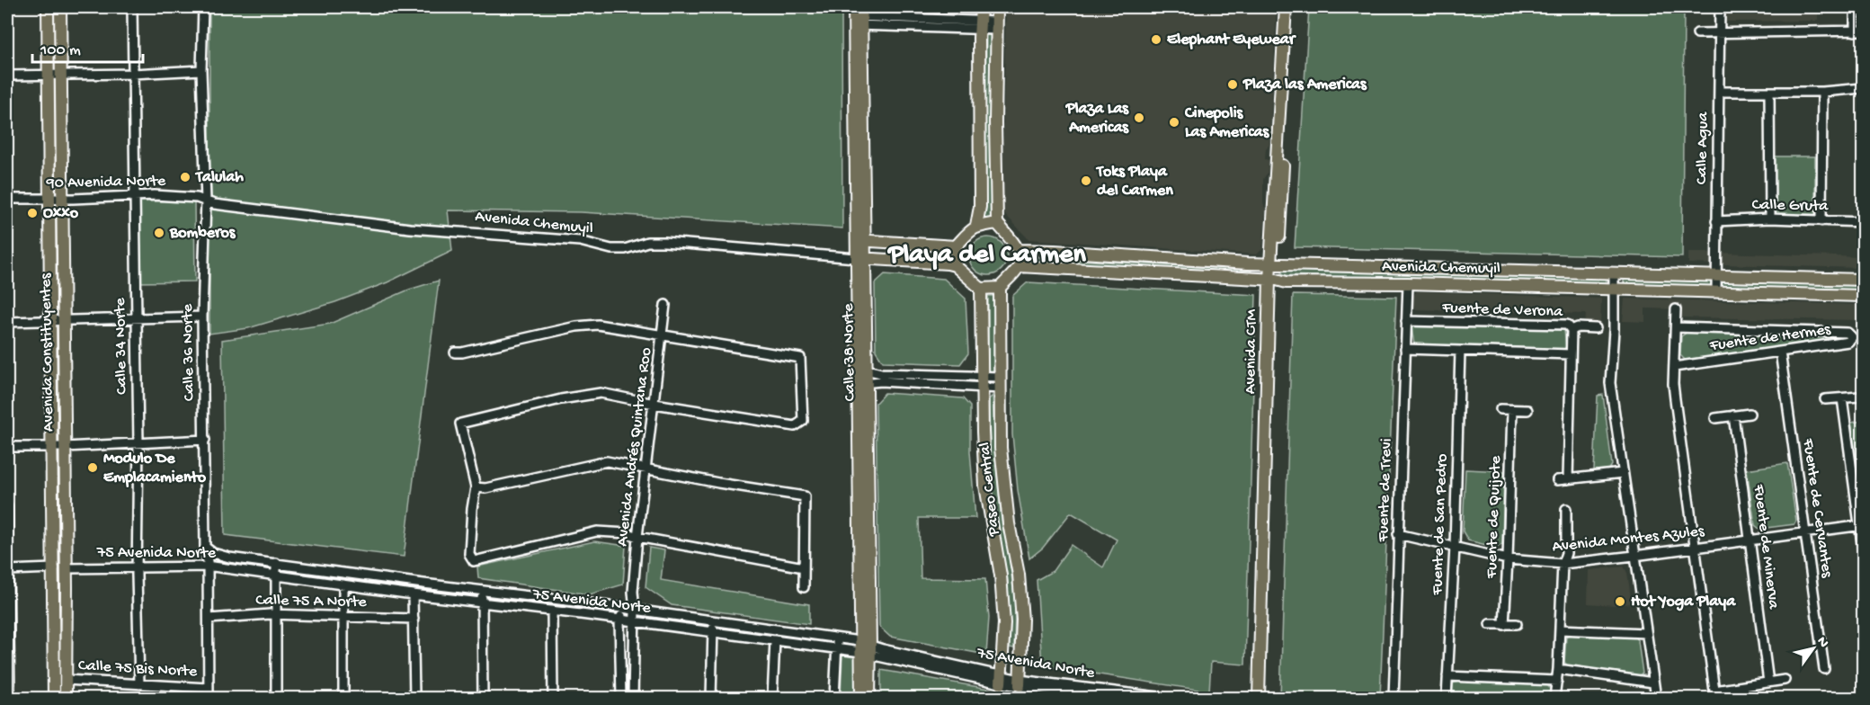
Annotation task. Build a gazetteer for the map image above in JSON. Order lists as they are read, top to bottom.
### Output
{
  "streets": {
    "main road": [
      "Avenida Chemuyil",
      "Avenida CTM",
      "Avenida Constituyentes",
      "Calle 38 Norte",
      "Paseo Central"
    ],
    "street": [
      "Calle Agua",
      "90 Avenida Norte",
      "Calle Gruta",
      "Fuente de Verona",
      "Fuente de Hermes",
      "Calle 34 Norte",
      "Calle 36 Norte",
      "Avenida Andrés Quintana Roo",
      "Fuente de Trevi",
      "Fuente de Cervantes",
      "Fuente de Quijote",
      "Fuente de San Pedro",
      "Avenida Montes Azules",
      "Fuente de Minerva",
      "75 Avenida Norte",
      "Calle 75 A Norte",
      "Calle 75 Bis Norte"
    ]
  },
  "crossings": [
    ["Calle Agua", "Calle Gruta"],
    ["Calle Agua", "Avenida Chemuyil"],
    ["90 Avenida Norte", "Avenida Chemuyil"],
    ["90 Avenida Norte", "Calle 34 Norte"],
    ["90 Avenida Norte", "Avenida Constituyentes"],
    ["90 Avenida Norte", "Calle 36 Norte"],
    ["Avenida Chemuyil", "Avenida CTM"],
    ["Avenida Chemuyil", "Calle 36 Norte"],
    ["Avenida Chemuyil", "Calle 38 Norte"],
    ["Avenida Chemuyil", "Paseo Central"],
    ["Avenida Chemuyil", "Fuente de Trevi"],
    ["Fuente de Verona", "Fuente de Trevi"],
    ["Fuente de Hermes", "Fuente de Cervantes"],
    ["Calle 34 Norte", "75 Avenida Norte"],
    ["Calle 34 Norte", "Calle 75 Bis Norte"],
    ["Avenida Constituyentes", "75 Avenida Norte"],
    ["Avenida Constituyentes", "Calle 75 Bis Norte"],
    ["Calle 36 Norte", "75 Avenida Norte"],
    ["Calle 36 Norte", "Calle 75 A Norte"],
    ["Calle 36 Norte", "Calle 75 Bis Norte"],
    ["Calle 38 Norte", "75 Avenida Norte"],
    ["Avenida Andrés Quintana Roo", "75 Avenida Norte"],
    ["Paseo Central", "75 Avenida Norte"],
    ["Fuente de Trevi", "Avenida Montes Azules"],
    ["Fuente de Cervantes", "Avenida Montes Azules"],
    ["Fuente de Quijote", "Avenida Montes Azules"],
    ["Fuente de San Pedro", "Avenida Montes Azules"],
    ["Avenida Montes Azules", "Fuente de Minerva"]
  ],
  "districts": ["Playa del Carmen"],
  "places": [
    "Elephant Eyewear",
    "Plaza las Americas",
    "Plaza Las Americas",
    "Cinepolis Las Americas",
    "Talulah",
    "Toks Playa del Carmen",
    "Oxxo",
    "Bomberos",
    "Modulo De Emplacamiento",
    "Hot Yoga Playa"
  ],
  "scale_bar": "100 m",
  "north": "top right"
}
